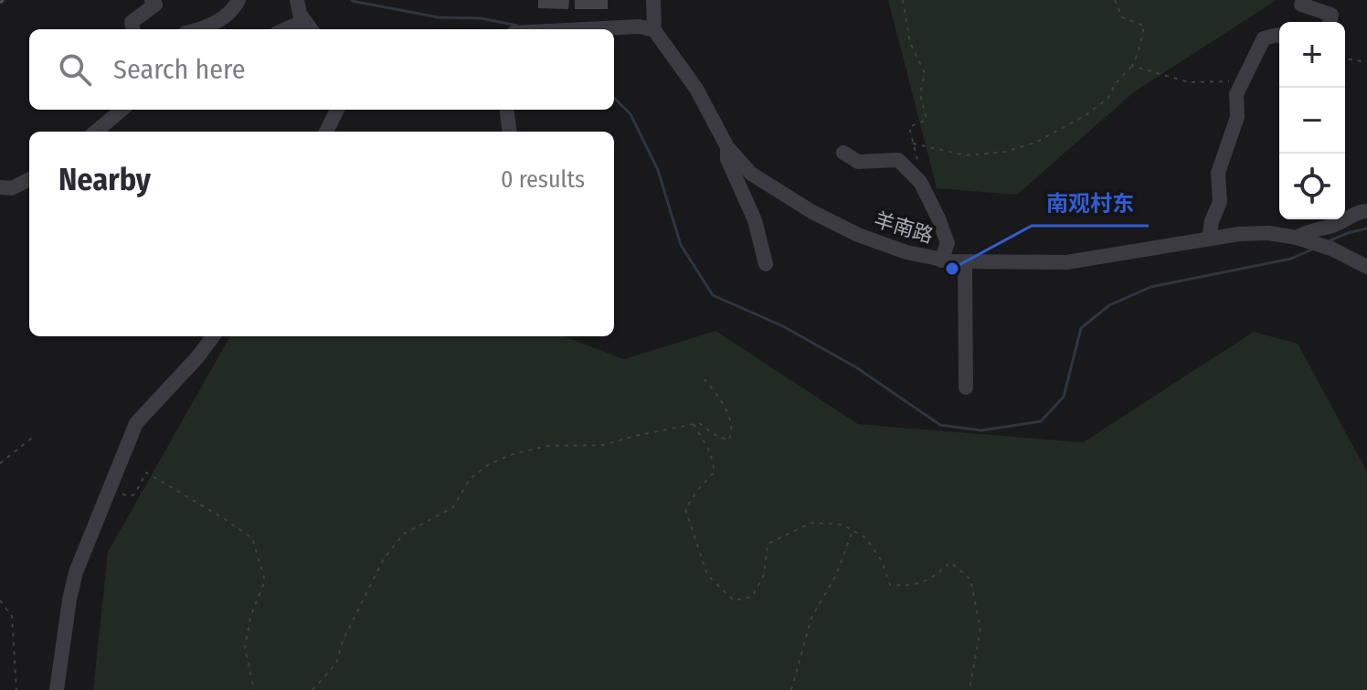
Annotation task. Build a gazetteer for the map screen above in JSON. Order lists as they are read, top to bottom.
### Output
{
  "streets": {
    "street": ["羊南路"]
  },
  "places": ["南观村东"],
  "page": {
    "map_buttons": ["+", "−"],
    "search": "Search here",
    "heading": ["Nearby", "0 results"]
  }
}
